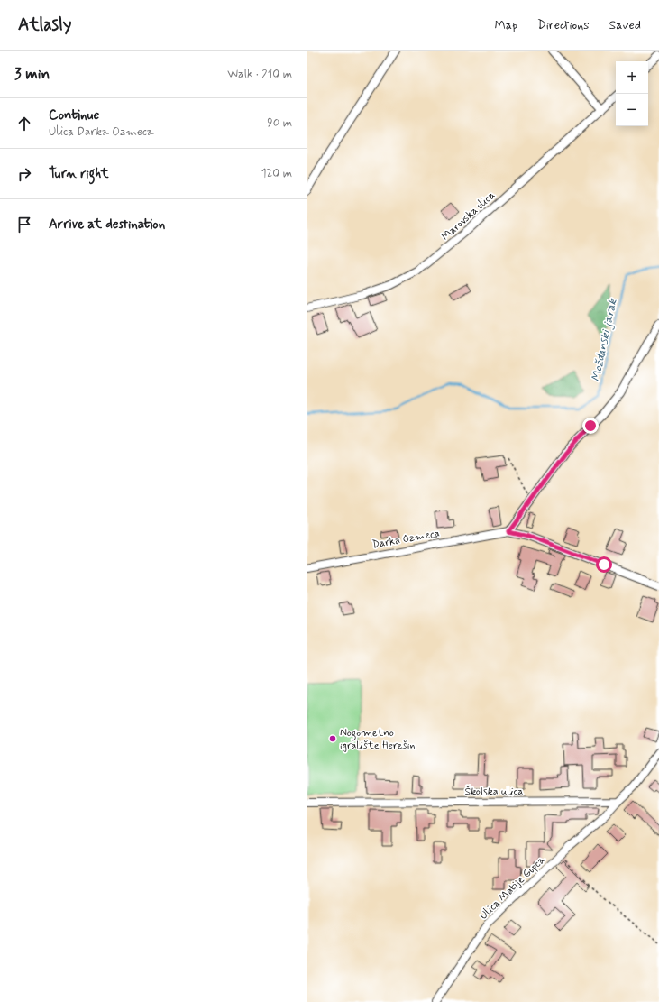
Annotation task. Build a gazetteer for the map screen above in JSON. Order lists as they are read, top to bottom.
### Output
{
  "streets": {
    "street": [
      "Marovska ulica",
      "Darka Ozmeca",
      "Školska ulica",
      "Ulica Matije Gupca"
    ]
  },
  "crossings": [
    ["Školska ulica", "Ulica Matije Gupca"]
  ],
  "water": ["Moždanski jarak"],
  "places": ["Nogometno igralište Herešin"],
  "page": {
    "header": "Atlasly",
    "nav": ["Map", "Directions", "Saved"],
    "heading": ["3 min", "Walk · 210 m"],
    "map_buttons": ["+", "−"],
    "list": [
      ["Continue", "Ulica Darka Ozmeca", "90 m"],
      ["Turn right", "120 m"],
      "Arrive at destination"
    ]
  }
}
